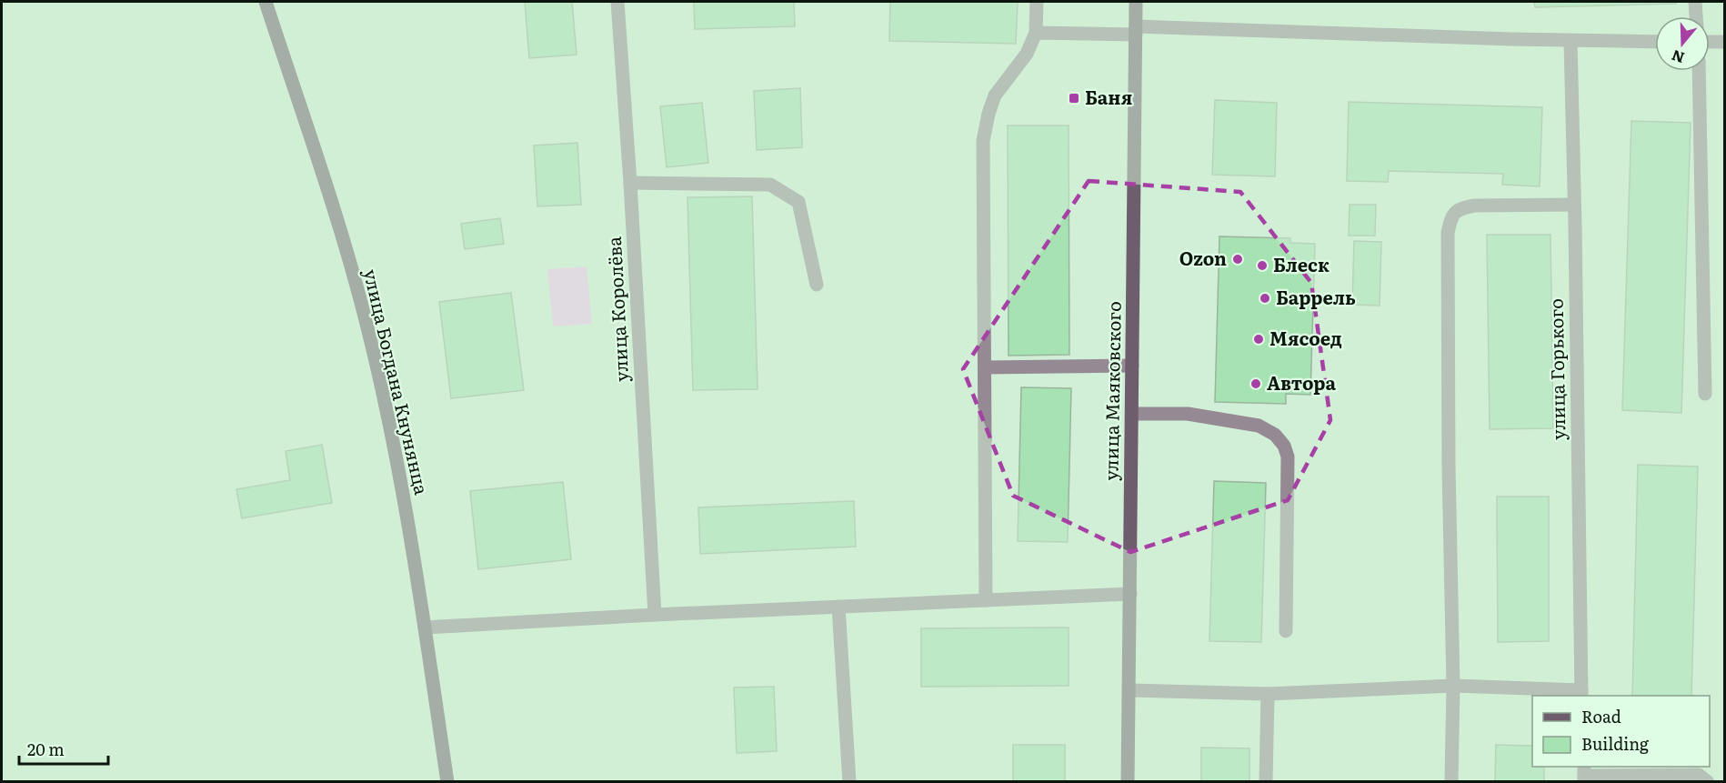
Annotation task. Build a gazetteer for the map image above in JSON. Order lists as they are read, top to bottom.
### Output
{
  "streets": {
    "main road": ["улица Богдана Кнунянца", "улица Маяковского"],
    "street": ["улица Королёва", "улица Горького"]
  },
  "places": {
    "transit": ["Баня"],
    "other": [
      "Ozon",
      "Блеск",
      "Баррель",
      "Мясоед",
      "Автора"
    ]
  },
  "legend": ["Road", "Building"],
  "scale_bar": "20 m",
  "north": "bottom"
}
